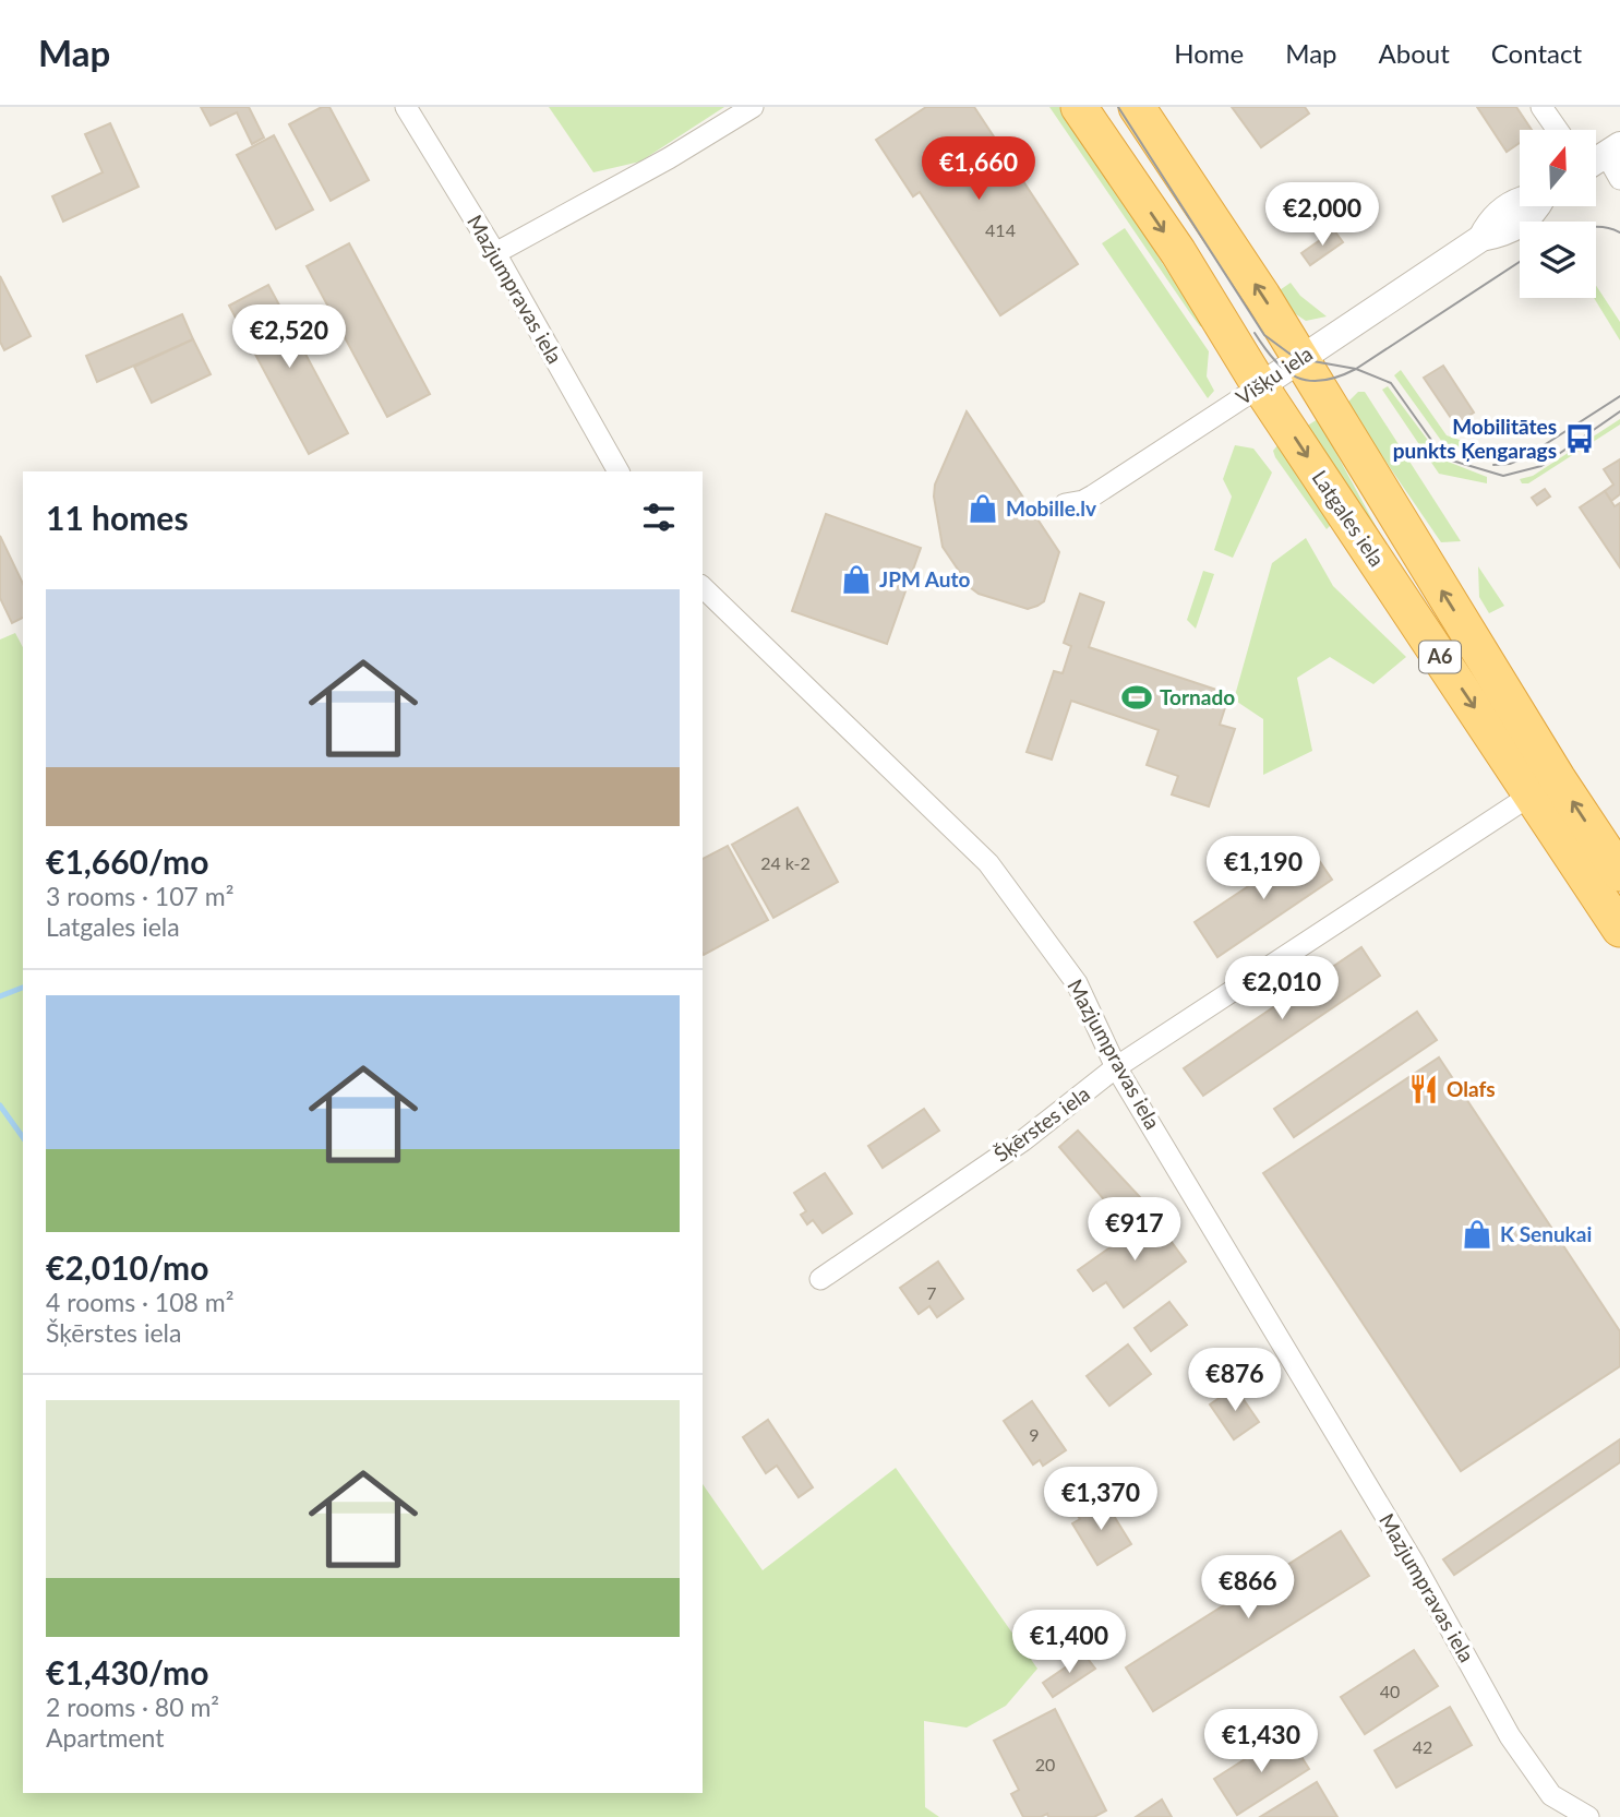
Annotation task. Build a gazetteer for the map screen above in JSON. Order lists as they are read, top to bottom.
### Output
{
  "streets": {
    "highway": ["Latgales iela", "A6"],
    "street": ["Mazjumpravas iela", "Višķu iela", "Šķērstes iela"]
  },
  "crossings": [
    ["Mazjumpravas iela", "Šķērstes iela"],
    ["Višķu iela", "Latgales iela"],
    ["Latgales iela", "Šķērstes iela"]
  ],
  "places": {
    "bus stop": ["Mobilitātes punkts Ķengarags"],
    "shop": ["Mobille.lv", "JPM Auto", "K Senukai"],
    "sports": ["Tornado"],
    "restaurant": ["Olafs"]
  },
  "house_numbers": [
    "414",
    "24 k-2",
    "7",
    "9",
    "40",
    "42",
    "20"
  ],
  "north": "top",
  "page": {
    "header": "Map",
    "nav": [
      "Home",
      "Map",
      "About",
      "Contact"
    ],
    "price": [
      "€1,660",
      "€2,000",
      "€2,520",
      "€1,190",
      "€2,010",
      "€917",
      "€876",
      "€1,370",
      "€866",
      "€1,400",
      "€1,430"
    ],
    "heading": "11 homes",
    "list": [
      {
        "name": "€1,660/mo",
        "note": "3 rooms · 107 m² · Latgales iela"
      },
      {
        "name": "€2,010/mo",
        "note": "4 rooms · 108 m² · Šķērstes iela"
      },
      {
        "name": "€1,430/mo",
        "note": "2 rooms · 80 m² · Apartment"
      }
    ]
  }
}
